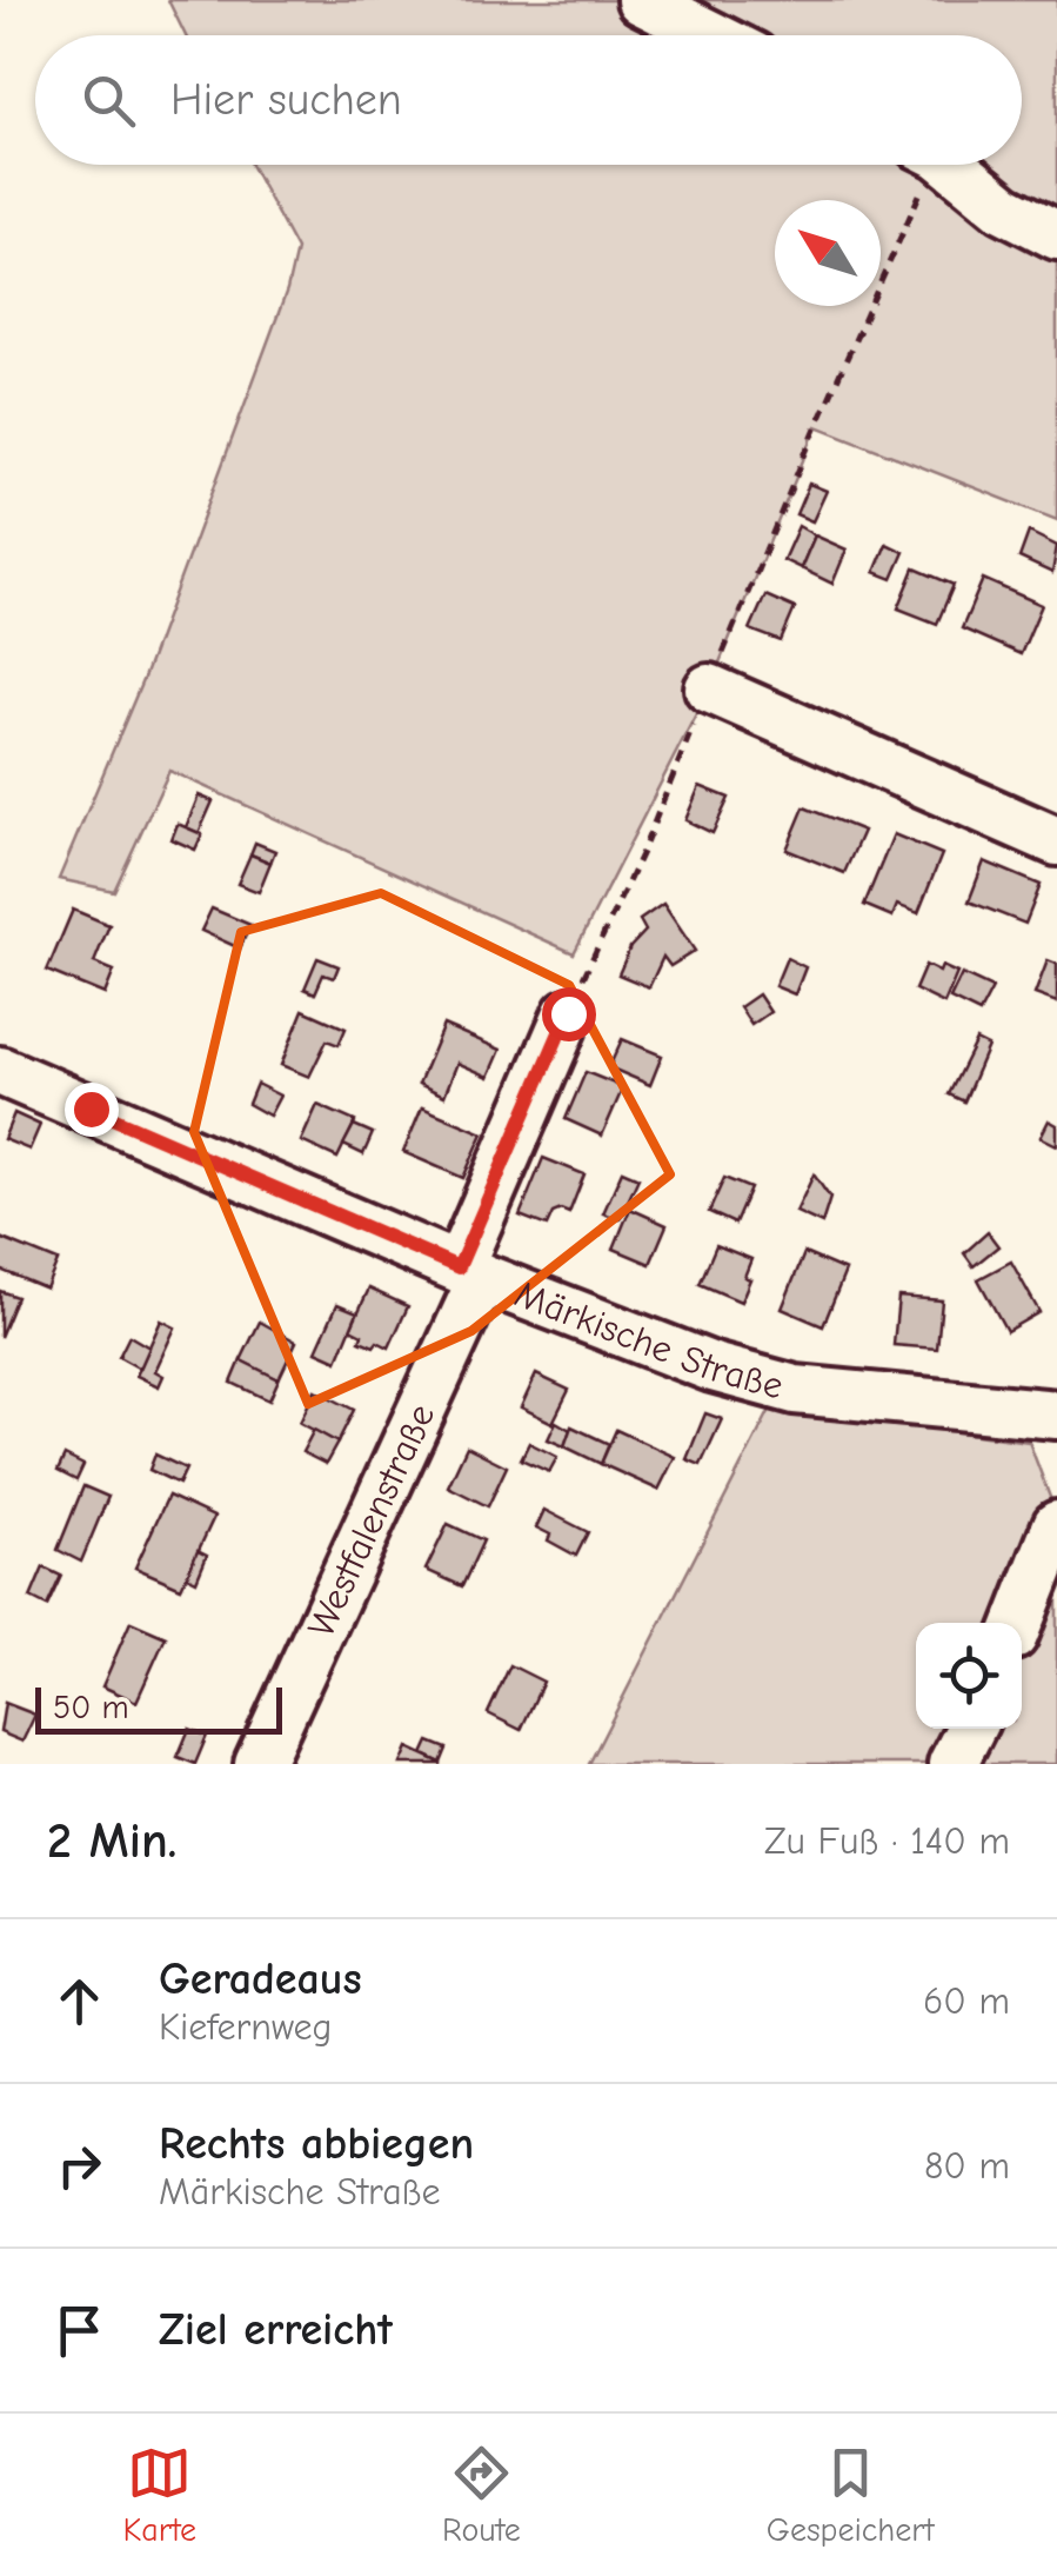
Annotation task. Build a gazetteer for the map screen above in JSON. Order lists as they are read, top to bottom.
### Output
{
  "streets": {
    "street": ["Märkische Straße", "Westfalenstraße"]
  },
  "crossings": [
    ["Märkische Straße", "Westfalenstraße"]
  ],
  "scale_bar": "50 m",
  "north": "top left",
  "page": {
    "search": "Hier suchen",
    "scale": "50 m",
    "heading": ["2 Min.", "Zu Fuß · 140 m"],
    "list": [
      ["Geradeaus", "Kiefernweg", "60 m"],
      ["Rechts abbiegen", "Märkische Straße", "80 m"],
      "Ziel erreicht"
    ],
    "nav": ["Karte", "Route", "Gespeichert"]
  }
}
